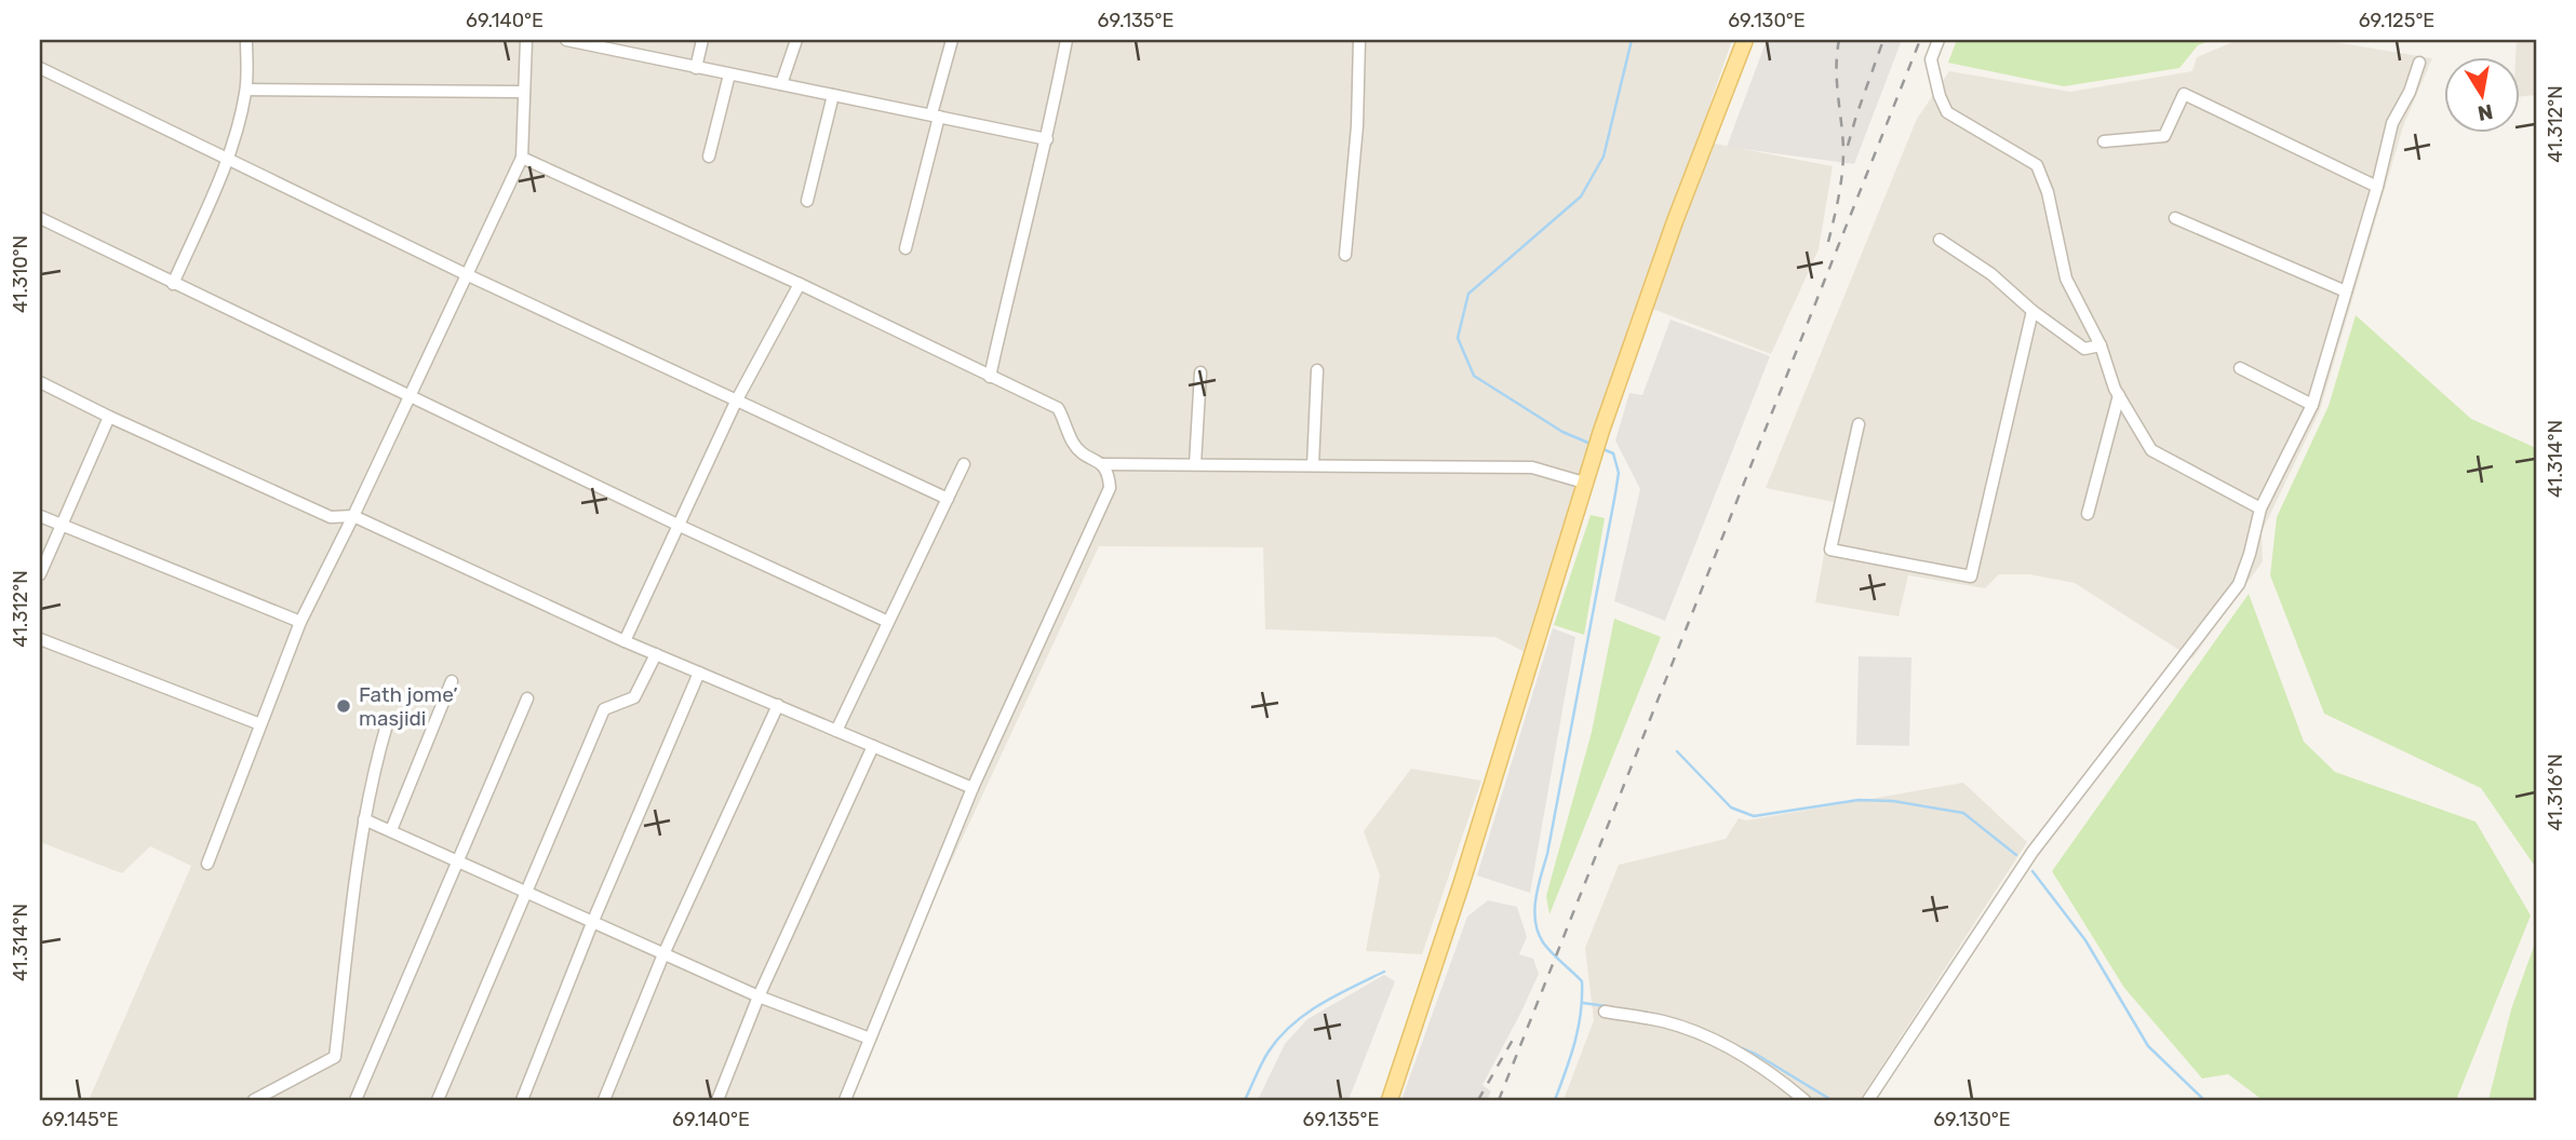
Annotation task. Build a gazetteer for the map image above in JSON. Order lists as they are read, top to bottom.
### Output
{
  "places": ["Fath jome’ masjidi"],
  "north": "bottom",
  "coordinates": [
    "69.140°E",
    "69.135°E",
    "69.130°E",
    "69.125°E",
    "41.312°N",
    "41.310°N",
    "41.314°N",
    "41.316°N",
    "69.145°E"
  ]
}
